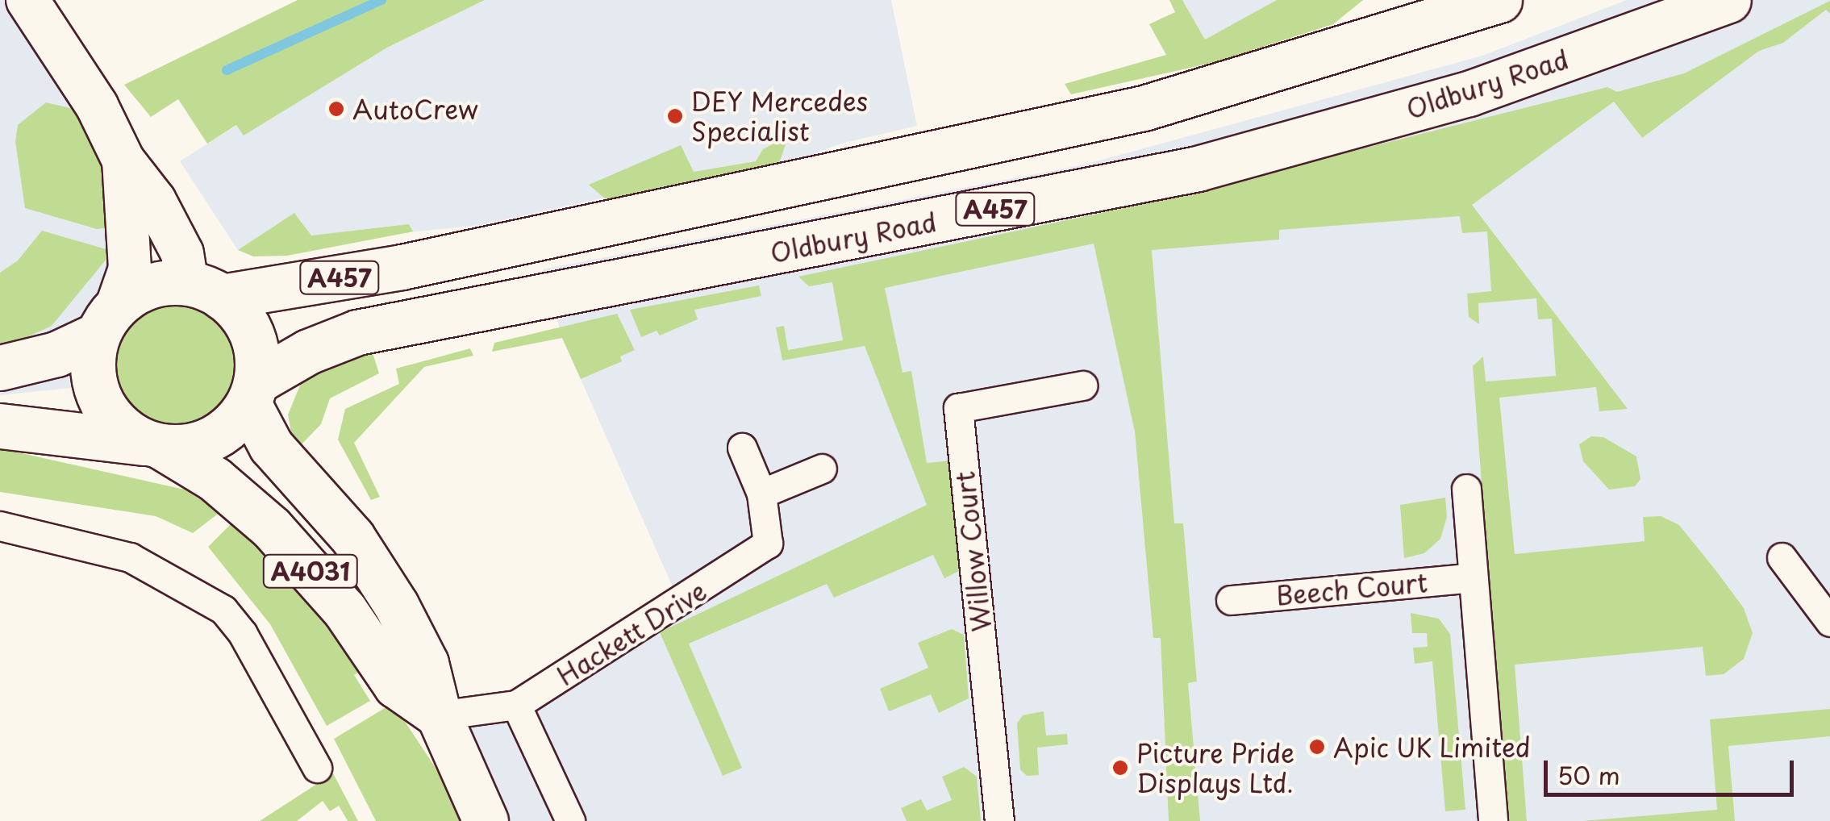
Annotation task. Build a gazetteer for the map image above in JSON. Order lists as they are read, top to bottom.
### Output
{
  "streets": {
    "main road": ["Oldbury Road", "A457", "A4031"],
    "street": ["Willow Court", "Beech Court", "Hackett Drive"]
  },
  "crossings": [
    ["Oldbury Road", "A457"],
    ["Oldbury Road", "A4031"],
    ["A457", "A4031"],
    ["A4031", "Hackett Drive"]
  ],
  "places": [
    "AutoCrew",
    "DEY Mercedes Specialist",
    "Apic UK Limited",
    "Picture Pride Displays Ltd."
  ],
  "scale_bar": "50 m"
}
